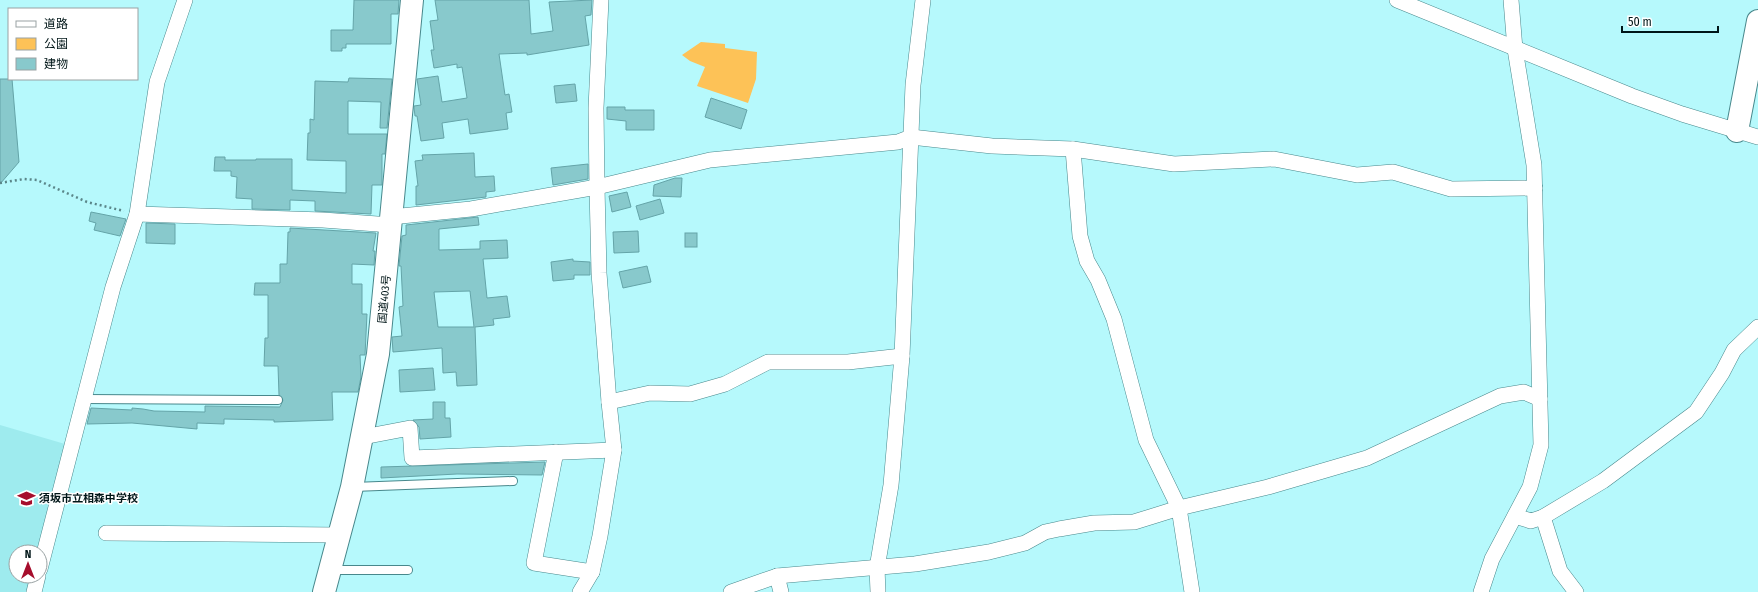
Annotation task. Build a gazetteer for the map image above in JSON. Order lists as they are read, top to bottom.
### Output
{
  "streets": {
    "main road": ["国道403号"]
  },
  "places": {
    "school or university": ["須坂市立相森中学校"]
  },
  "legend": ["道路", "公園", "建物"],
  "scale_bar": "50 m",
  "north": "top"
}
